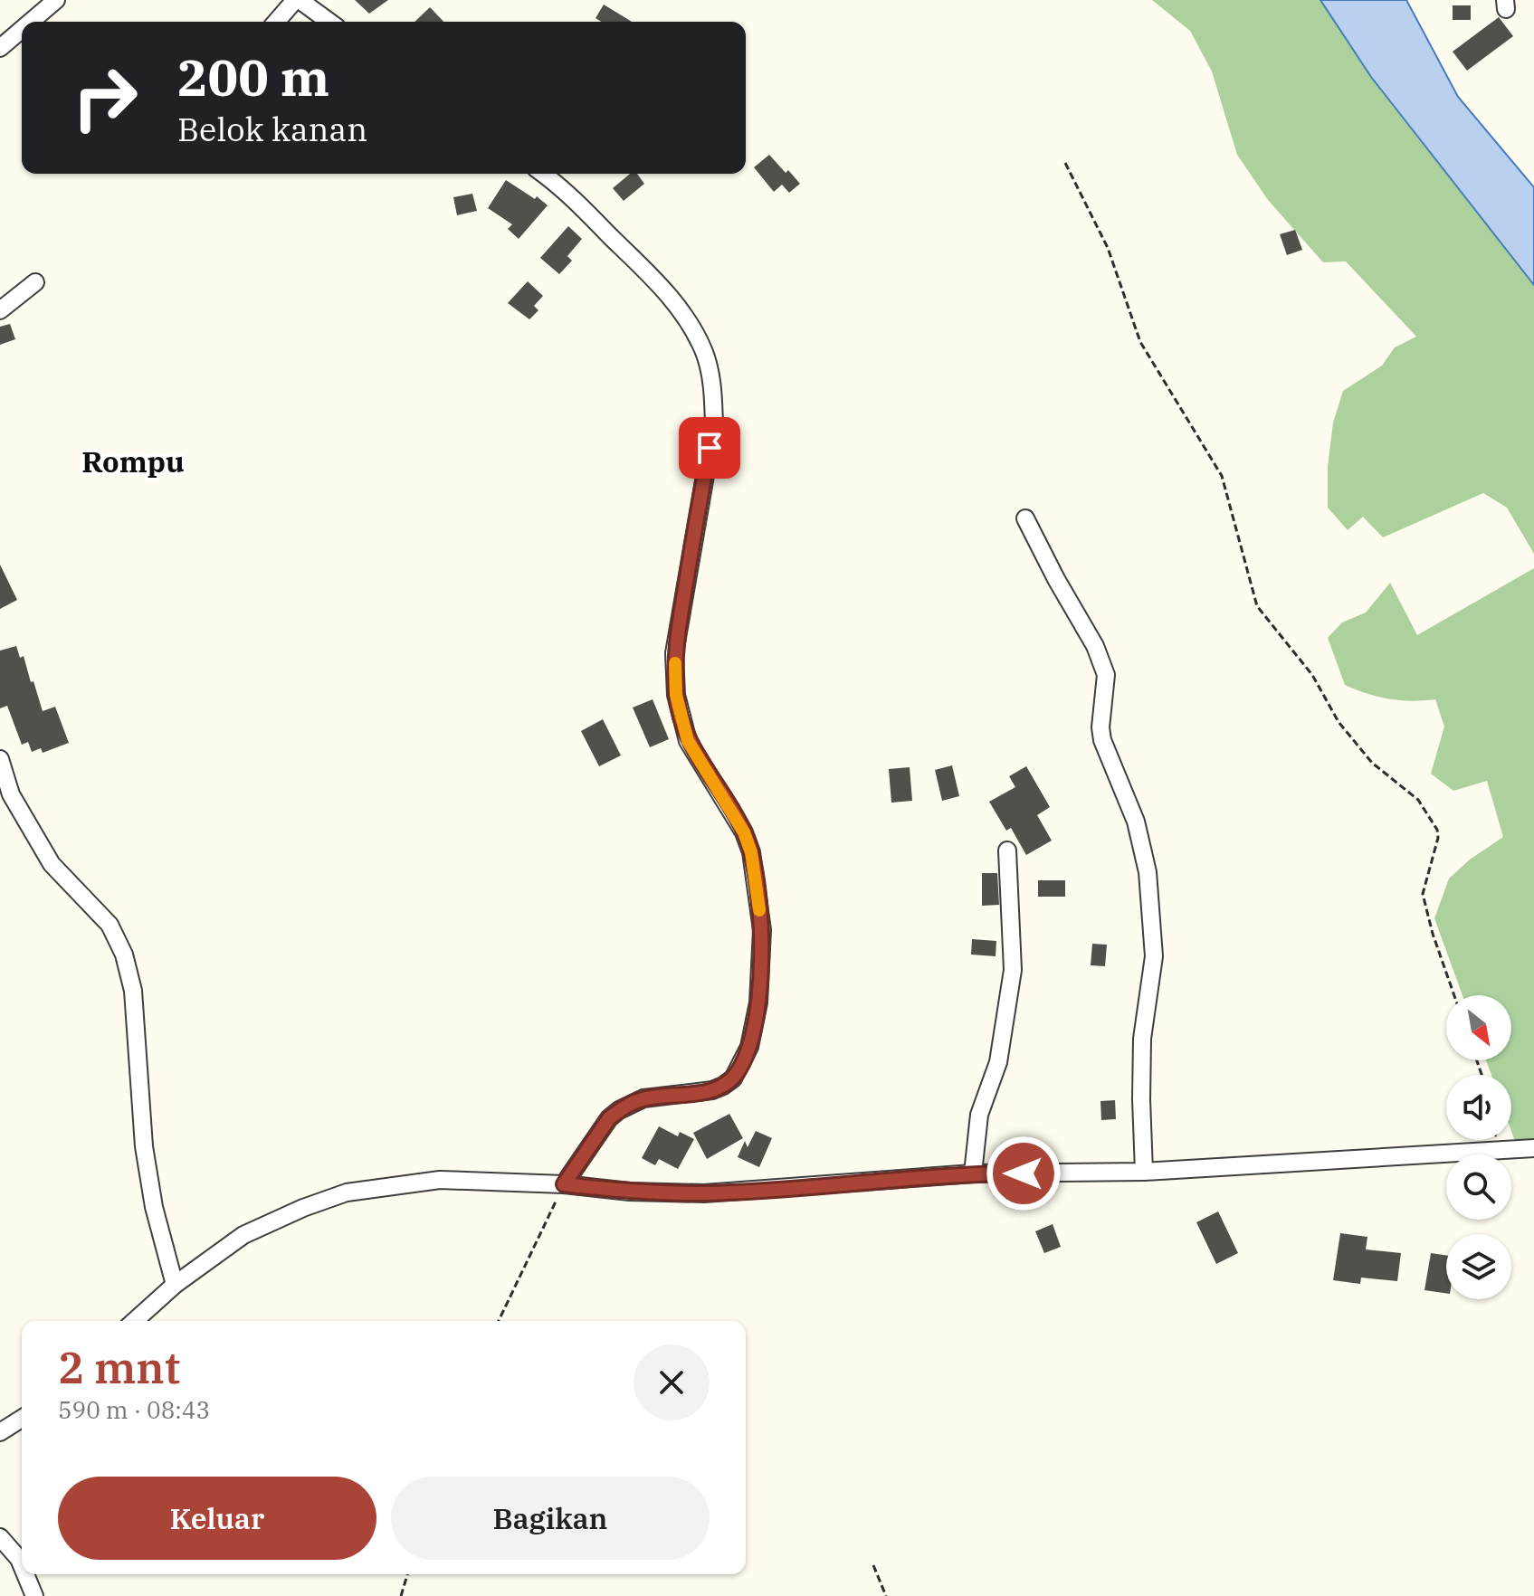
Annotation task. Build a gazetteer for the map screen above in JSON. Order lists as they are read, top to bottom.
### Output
{
  "districts": ["Rompu"],
  "north": "bottom right",
  "page": {
    "turn": ["200 m", "Belok kanan"],
    "heading": ["2 mnt", "590 m · 08:43"],
    "buttons": ["Keluar", "Bagikan"]
  }
}
